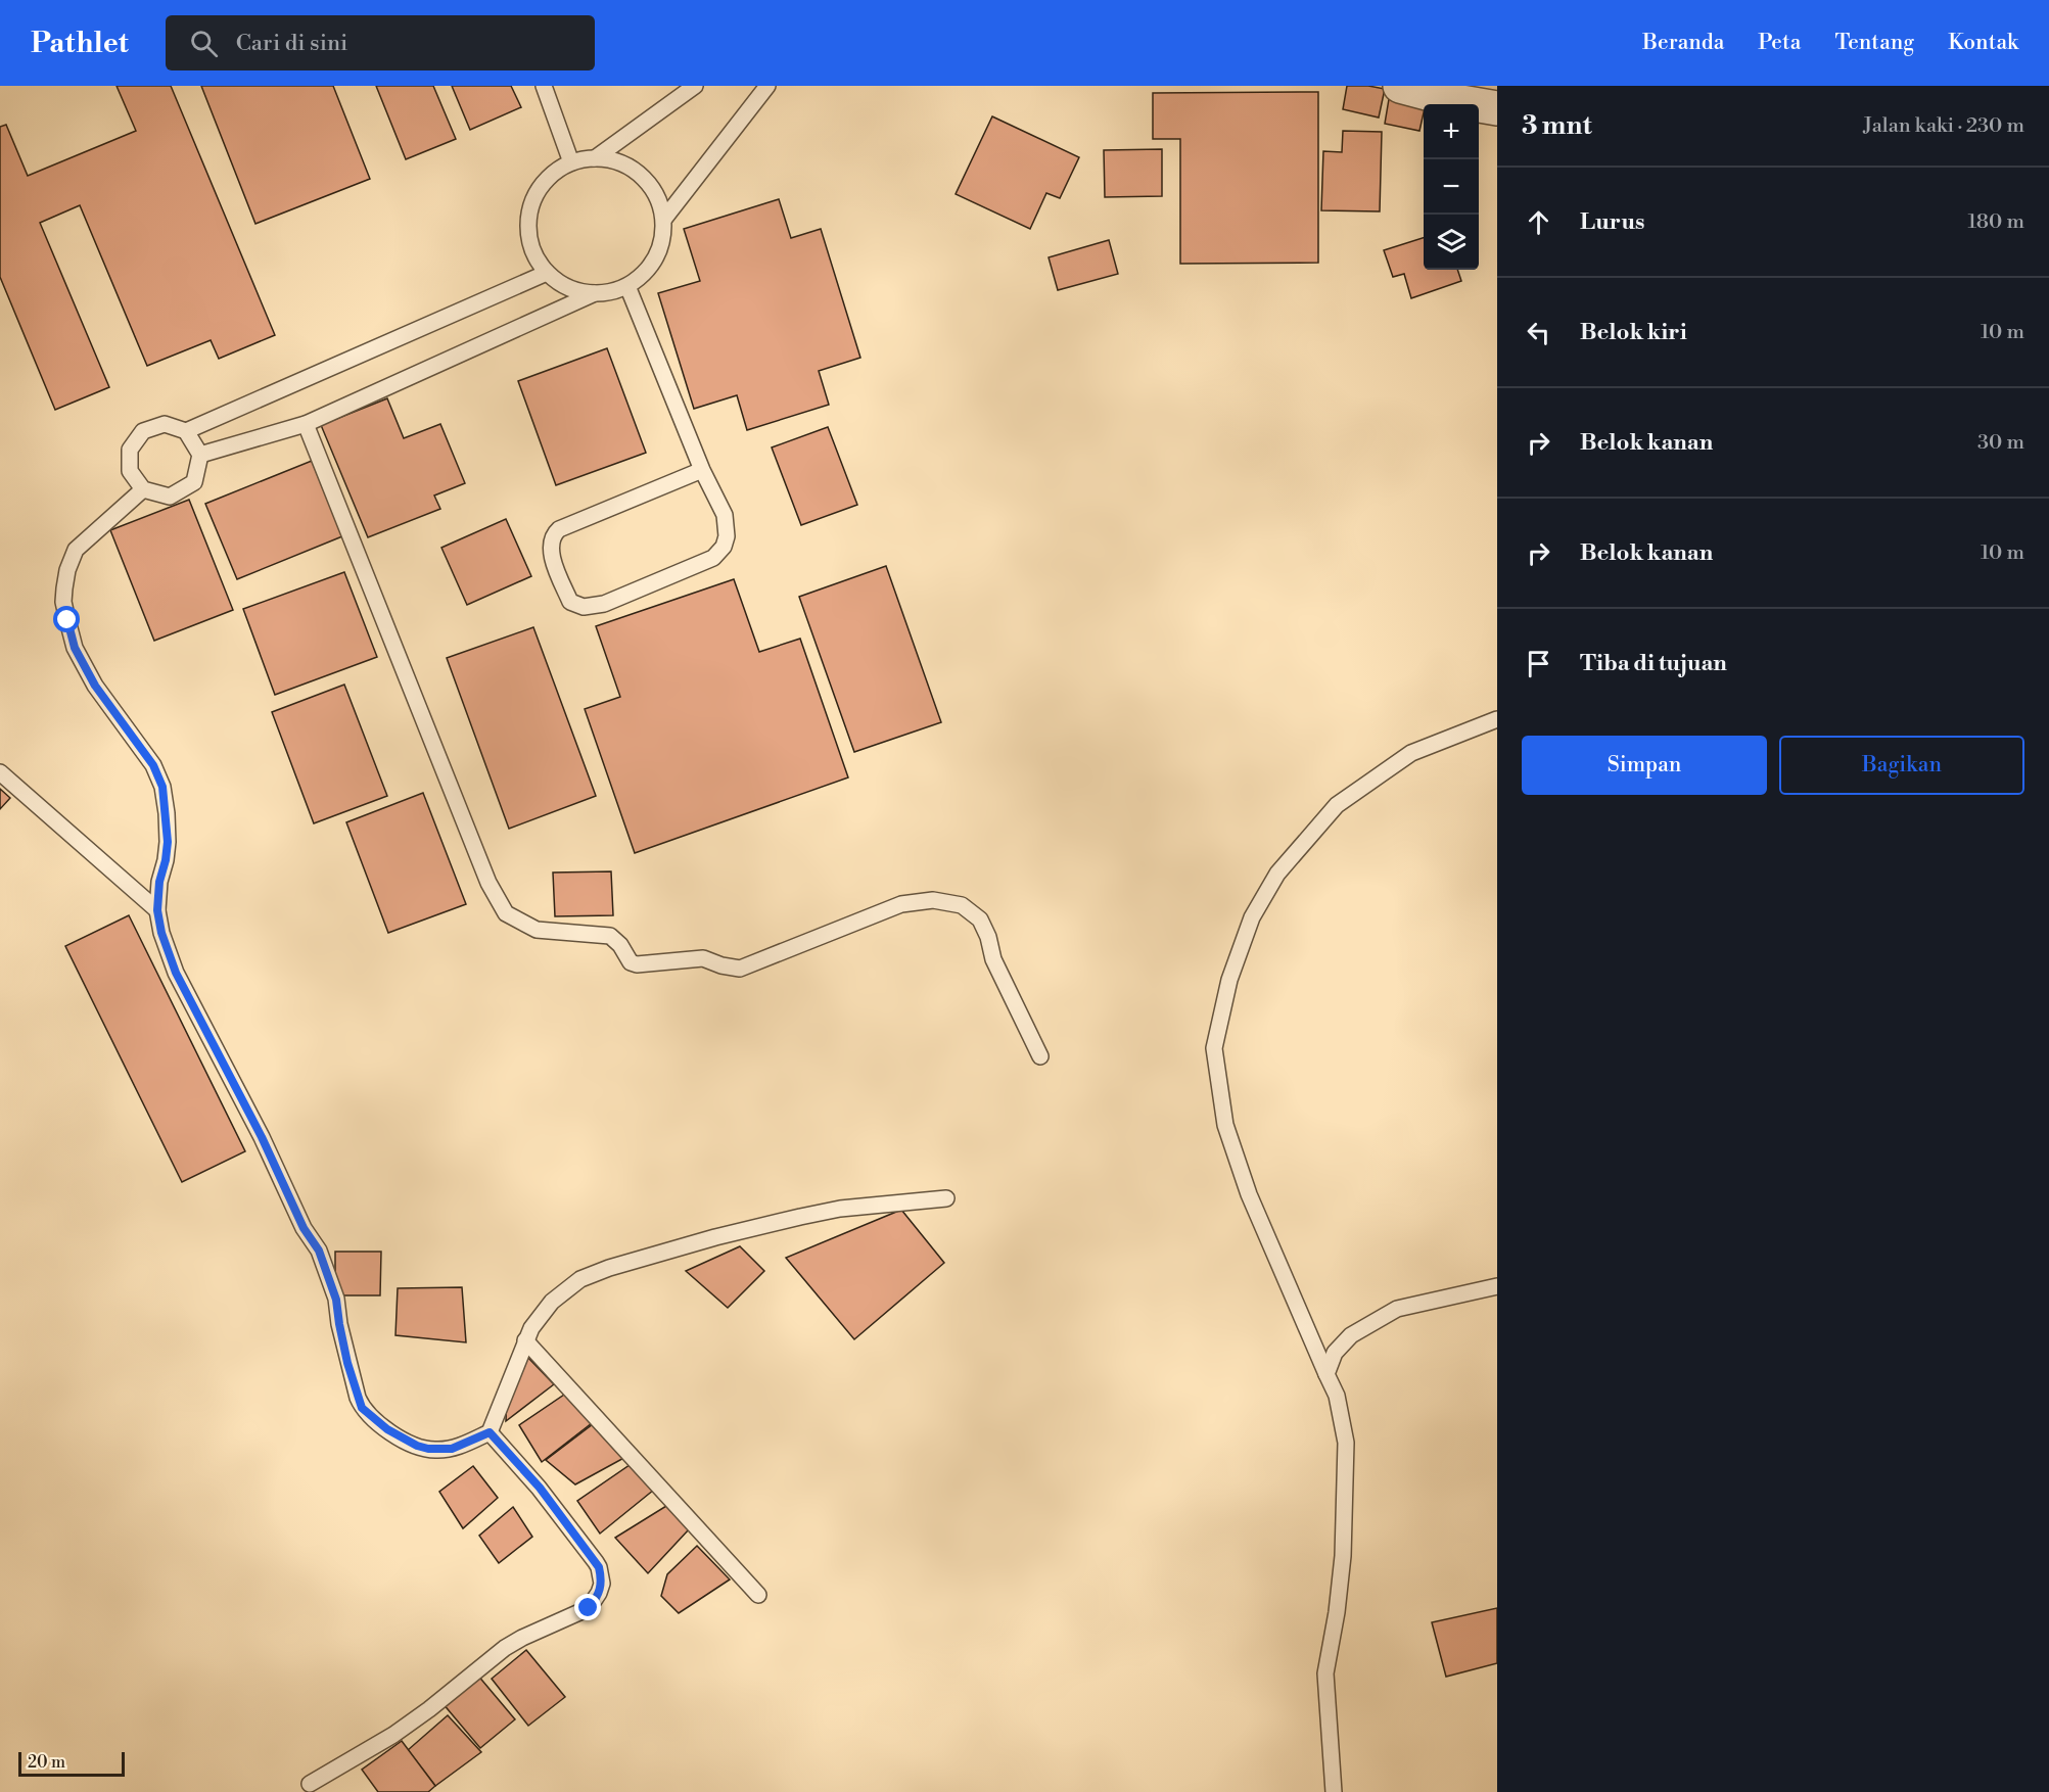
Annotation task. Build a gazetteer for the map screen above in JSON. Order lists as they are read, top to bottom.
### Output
{
  "scale_bar": "20 m",
  "page": {
    "header": "Pathlet",
    "search": "Cari di sini",
    "nav": [
      "Beranda",
      "Peta",
      "Tentang",
      "Kontak"
    ],
    "heading": ["3 mnt", "Jalan kaki · 230 m"],
    "map_buttons": ["+", "−"],
    "list": [
      ["Lurus", "180 m"],
      ["Belok kiri", "10 m"],
      ["Belok kanan", "30 m"],
      ["Belok kanan", "10 m"],
      "Tiba di tujuan"
    ],
    "buttons": ["Simpan", "Bagikan"],
    "scale": "20 m"
  }
}
